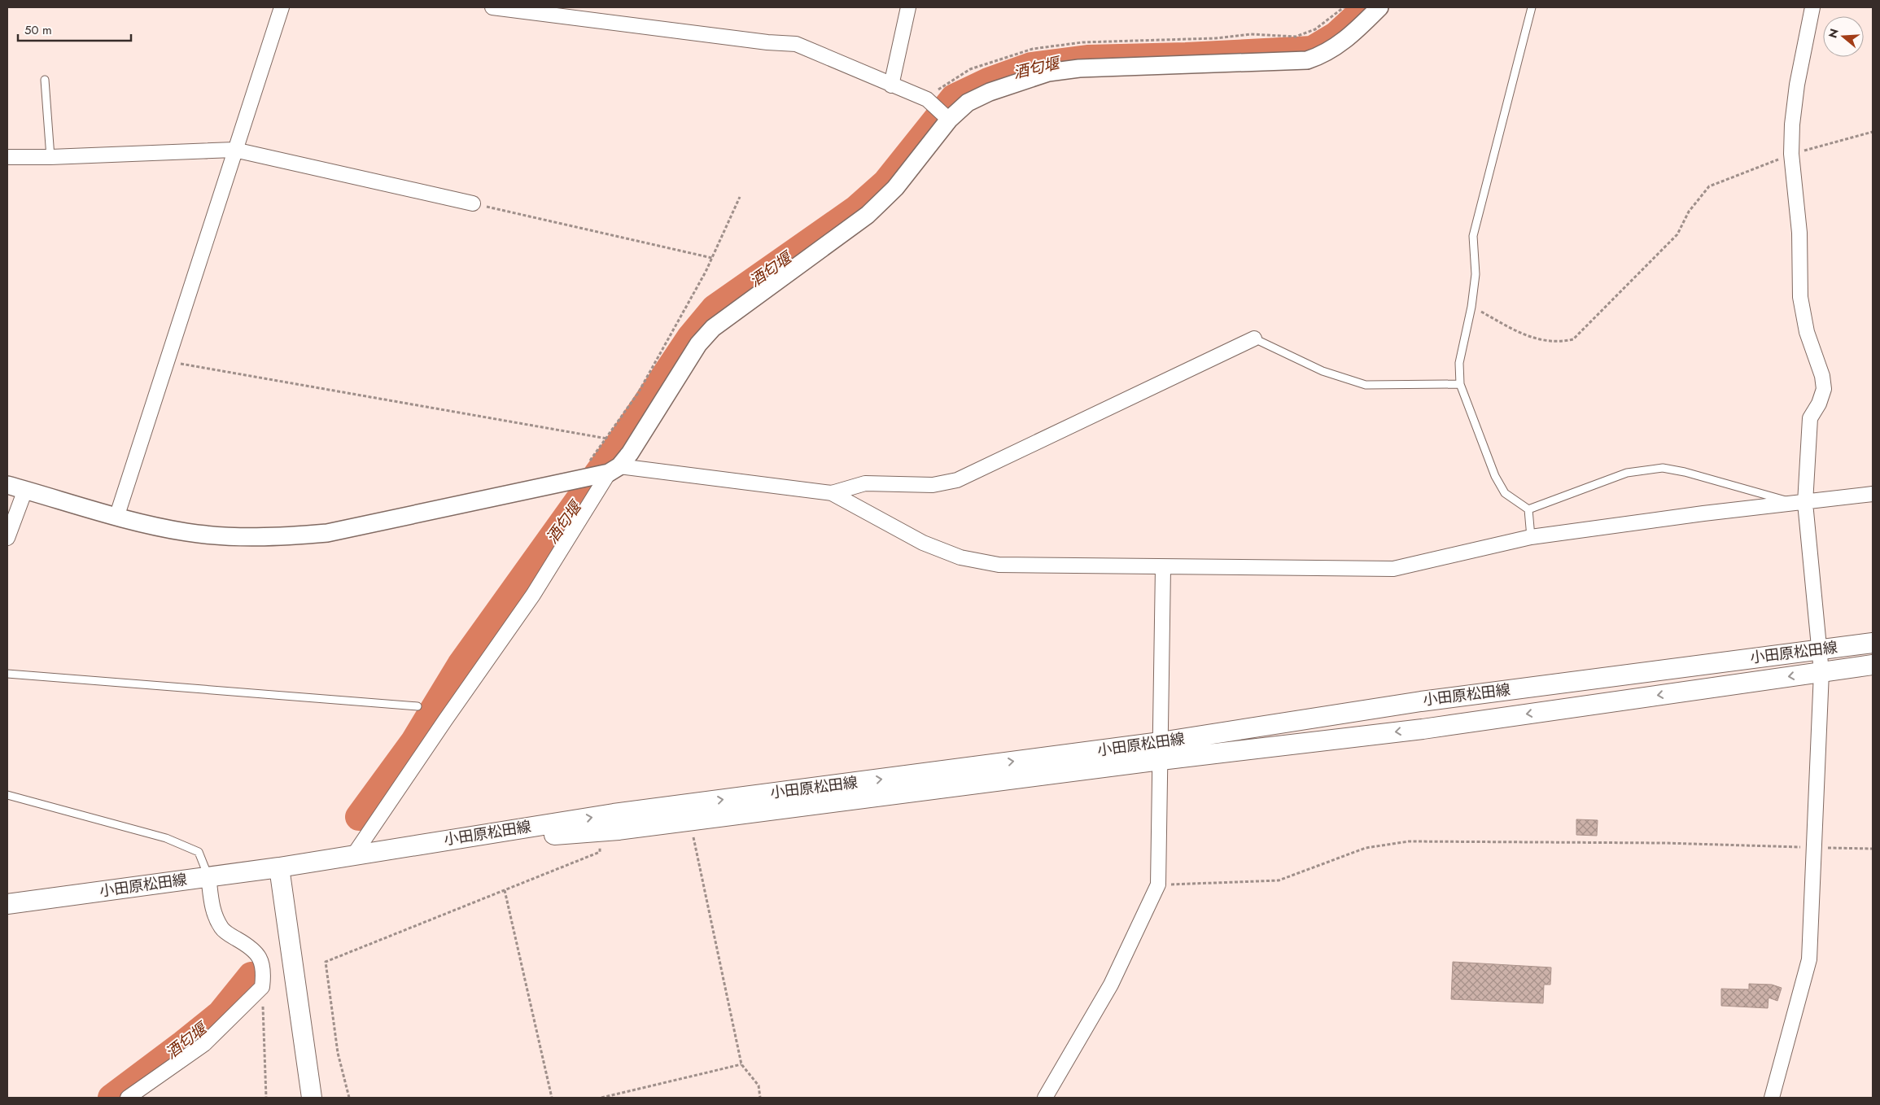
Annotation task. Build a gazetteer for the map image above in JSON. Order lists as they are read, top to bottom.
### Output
{
  "streets": {
    "main road": ["小田原松田線"]
  },
  "water": ["酒匂堰"],
  "scale_bar": "50 m",
  "north": "left"
}
